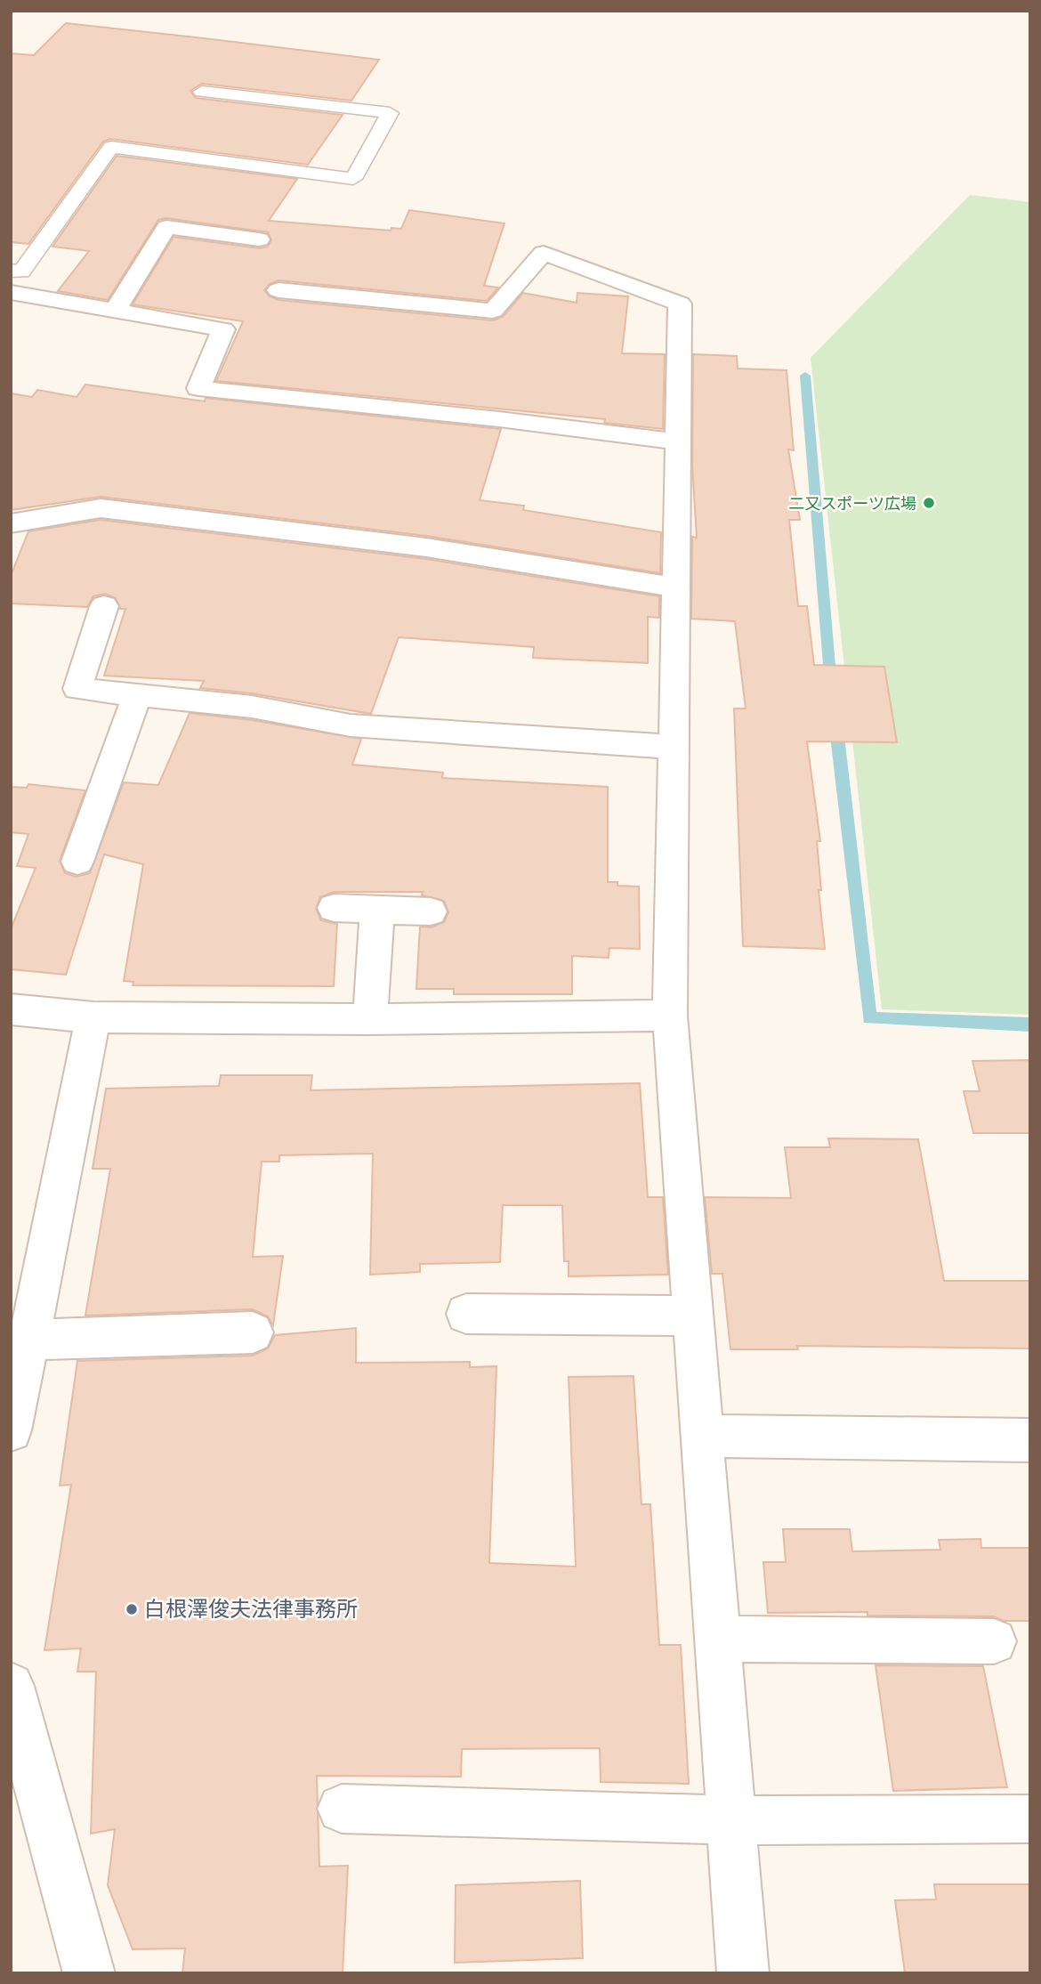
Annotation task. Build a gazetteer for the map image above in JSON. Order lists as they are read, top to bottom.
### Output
{
  "places": ["二又スポーツ広場", "白根澤俊夫法律事務所"]
}
